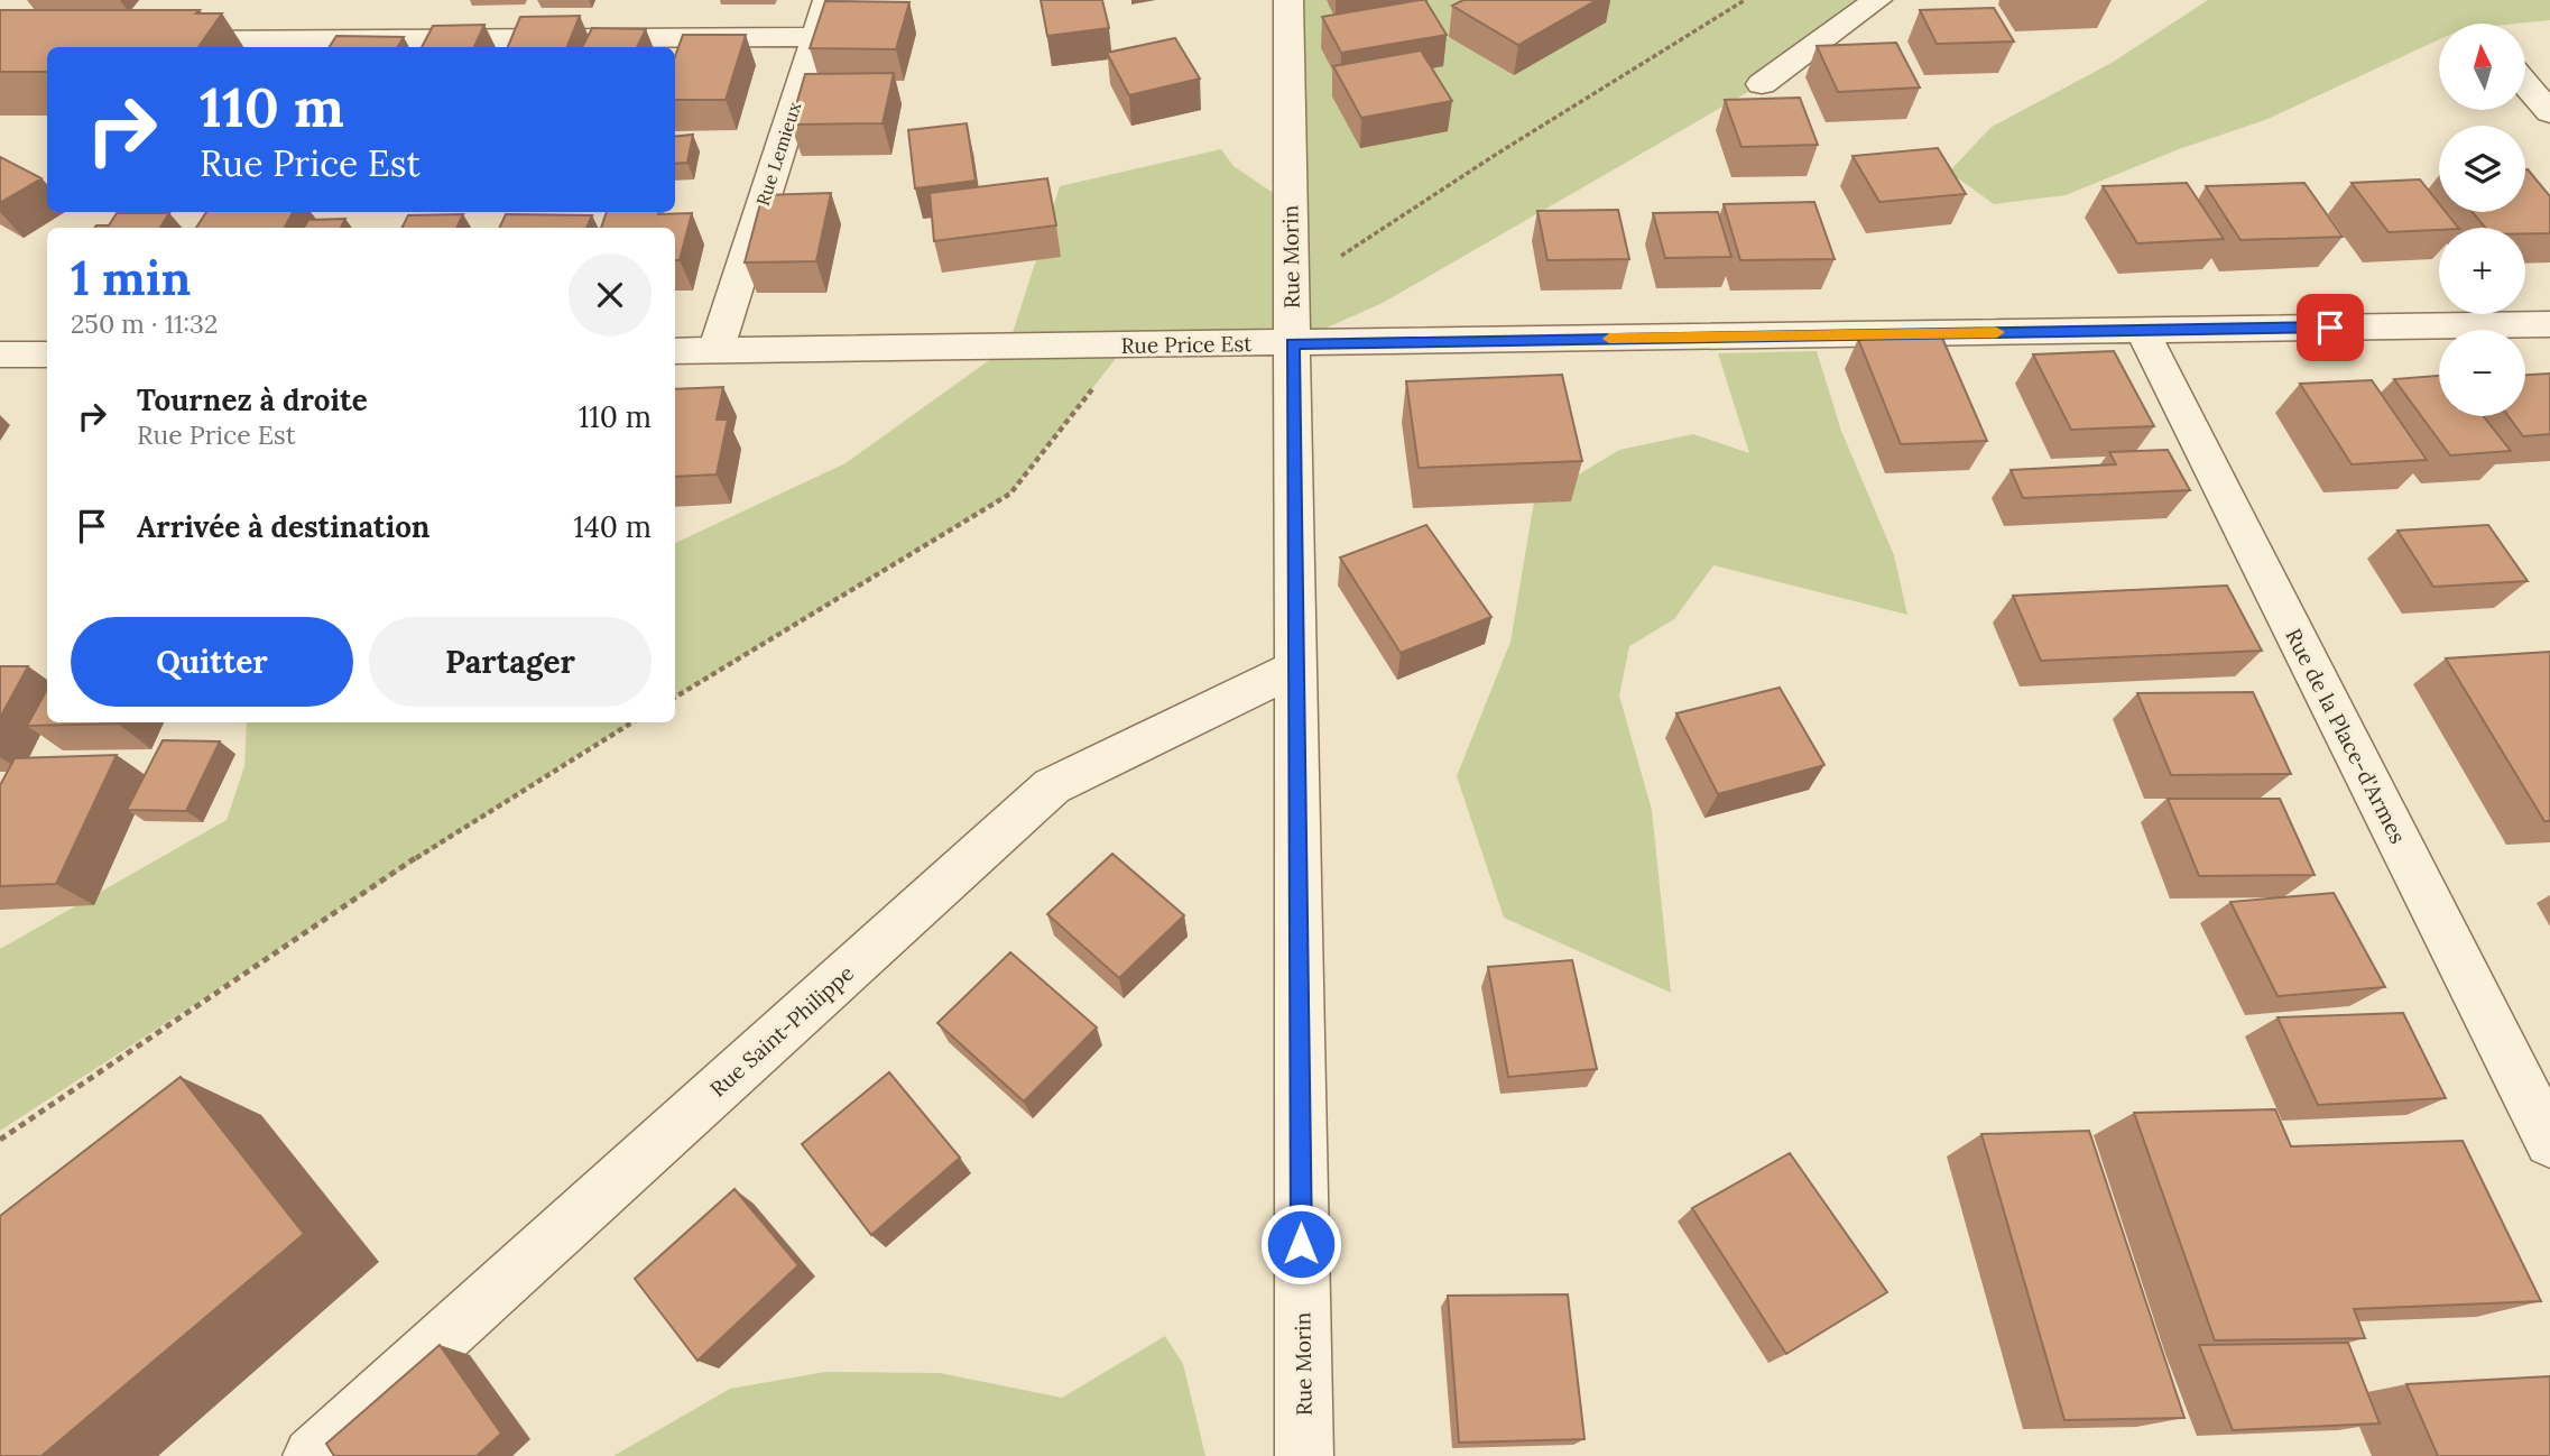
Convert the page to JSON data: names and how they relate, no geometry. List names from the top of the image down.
{
  "streets": {
    "street": [
      "Rue Lemieux",
      "Rue Morin",
      "Rue Price Est",
      "Rue de la Place-d'Armes",
      "Rue Saint-Philippe"
    ]
  },
  "crossings": [
    ["Rue Lemieux", "Rue Price Est"],
    ["Rue Morin", "Rue Price Est"],
    ["Rue Morin", "Rue Saint-Philippe"],
    ["Rue Price Est", "Rue de la Place-d'Armes"]
  ],
  "north": "top",
  "page": {
    "map_buttons": ["+", "−"],
    "turn": ["110 m", "Rue Price Est"],
    "heading": ["1 min", "250 m · 11:32"],
    "list": [
      {
        "name": "Tournez à droite",
        "note": "Rue Price Est",
        "value": "110 m"
      },
      {
        "name": "Arrivée à destination",
        "value": "140 m"
      }
    ],
    "buttons": ["Quitter", "Partager"]
  }
}
